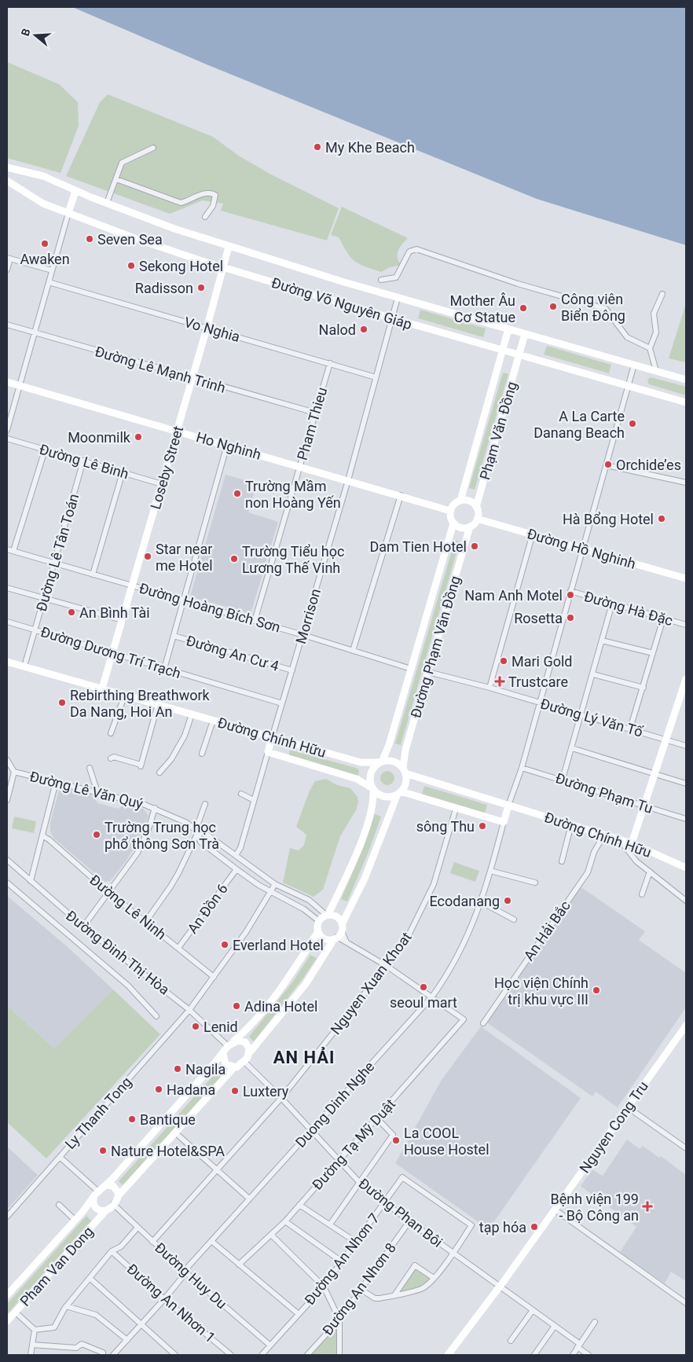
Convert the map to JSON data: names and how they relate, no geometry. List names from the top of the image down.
{
  "streets": {
    "main road": [
      "Đường Võ Nguyên Giáp",
      "Phạm Văn Đồng",
      "Ho Nghinh",
      "Loseby Street",
      "Đường Hồ Nghinh",
      "Morrison",
      "Đường Phạm Văn Đồng",
      "Đường Chính Hữu",
      "Nguyen Cong Tru",
      "Pham Van Dong"
    ],
    "street": [
      "Vo Nghia",
      "Đường Lê Mạnh Trinh",
      "Pham Thieu",
      "Đường Lê Binh",
      "Đường Lê Tân Toán",
      "Đường Hoàng Bích Sơn",
      "Đường Hà Đặc",
      "Đường Dương Trí Trạch",
      "Đường An Cư 4",
      "Đường Lý Văn Tố",
      "Đường Lê Văn Quý",
      "Đường Phạm Tu",
      "Đường Lê Ninh",
      "An Đồn 6",
      "An Hải Bắc",
      "Đường Đinh Thị Hòa",
      "Nguyen Xuan Khoat",
      "Duong Dinh Nghe",
      "Ly Thanh Tong",
      "Đường Tạ Mỹ Duật",
      "Đường Phan Bôi",
      "Đường An Nhơn 7",
      "Đường Huy Du",
      "Đường An Nhơn 8",
      "Đường An Nhơn 1"
    ]
  },
  "crossings": [
    ["Đường Võ Nguyên Giáp", "Phạm Văn Đồng"],
    ["Đường Võ Nguyên Giáp", "Loseby Street"],
    ["Đường Võ Nguyên Giáp", "Morrison"],
    ["Vo Nghia", "Pham Thieu"],
    ["Vo Nghia", "Loseby Street"],
    ["Vo Nghia", "Morrison"],
    ["Đường Lê Mạnh Trinh", "Pham Thieu"],
    ["Đường Lê Mạnh Trinh", "Loseby Street"],
    ["Pham Thieu", "Ho Nghinh"],
    ["Pham Thieu", "Đường Hoàng Bích Sơn"],
    ["Phạm Văn Đồng", "Ho Nghinh"],
    ["Phạm Văn Đồng", "Đường Hồ Nghinh"],
    ["Phạm Văn Đồng", "Đường Phạm Văn Đồng"],
    ["Ho Nghinh", "Loseby Street"],
    ["Ho Nghinh", "Đường Hồ Nghinh"],
    ["Ho Nghinh", "Morrison"],
    ["Ho Nghinh", "Đường Phạm Văn Đồng"],
    ["Đường Lê Binh", "Loseby Street"],
    ["Đường Lê Binh", "Đường Lê Tân Toán"],
    ["Loseby Street", "Đường Hoàng Bích Sơn"],
    ["Loseby Street", "Đường Dương Trí Trạch"],
    ["Loseby Street", "Đường Chính Hữu"],
    ["Đường Hồ Nghinh", "Đường Phạm Văn Đồng"],
    ["Đường Lê Tân Toán", "Đường Hoàng Bích Sơn"],
    ["Đường Lê Tân Toán", "Đường Dương Trí Trạch"],
    ["Đường Lê Tân Toán", "Đường Chính Hữu"],
    ["Đường Hoàng Bích Sơn", "Morrison"],
    ["Đường Hoàng Bích Sơn", "Đường Phạm Văn Đồng"],
    ["Morrison", "Đường Dương Trí Trạch"],
    ["Morrison", "Đường An Cư 4"],
    ["Morrison", "Đường Chính Hữu"],
    ["Đường Phạm Văn Đồng", "Đường Lý Văn Tố"],
    ["Đường Phạm Văn Đồng", "Đường Chính Hữu"],
    ["Đường Chính Hữu", "An Hải Bắc"],
    ["Đường Lê Văn Quý", "An Đồn 6"],
    ["Đường Lê Văn Quý", "Ly Thanh Tong"],
    ["Đường Lê Ninh", "An Đồn 6"],
    ["Đường Lê Ninh", "Ly Thanh Tong"],
    ["Đường Đinh Thị Hòa", "Ly Thanh Tong"],
    ["Đường Đinh Thị Hòa", "Đường Phan Bôi"],
    ["Nguyen Xuan Khoat", "Đường Phan Bôi"],
    ["Nguyen Xuan Khoat", "Đường Huy Du"],
    ["Duong Dinh Nghe", "Đường Tạ Mỹ Duật"],
    ["Duong Dinh Nghe", "Đường Phan Bôi"],
    ["Duong Dinh Nghe", "Đường Huy Du"],
    ["Duong Dinh Nghe", "Đường An Nhơn 1"],
    ["Nguyen Cong Tru", "Đường Phan Bôi"],
    ["Đường Tạ Mỹ Duật", "Đường Phan Bôi"],
    ["Đường Phan Bôi", "Đường An Nhơn 7"],
    ["Đường Phan Bôi", "Đường An Nhơn 8"],
    ["Đường An Nhơn 7", "Đường Huy Du"],
    ["Pham Van Dong", "Đường Huy Du"]
  ],
  "districts": ["AN HẢI"],
  "places": {
    "other": [
      "My Khe Beach",
      "Seven Sea",
      "Awaken",
      "Sekong Hotel",
      "Radisson",
      "Công viên Biển Đông",
      "Mother Âu Cơ Statue",
      "Nalod",
      "A La Carte Danang Beach",
      "Moonmilk",
      "Orchide’es",
      "Trường Mầm non Hoàng Yến",
      "Hà Bổng Hotel",
      "Dam Tien Hotel",
      "Star near me Hotel",
      "Trường Tiểu học Lương Thế Vinh",
      "Nam Anh Motel",
      "An Bình Tài",
      "Rosetta",
      "Mari Gold",
      "Rebirthing Breathwork Da Nang, Hoi An",
      "sông Thu",
      "Trường Trung học phổ thông Sơn Trà",
      "Ecodanang",
      "Everland Hotel",
      "seoul mart",
      "Học viện Chính trị khu vực III",
      "Adina Hotel",
      "Lenid",
      "Nagila",
      "Hadana",
      "Luxtery",
      "Bantique",
      "La COOL House Hostel",
      "Nature Hotel&SPA",
      "tạp hóa"
    ],
    "health": ["Trustcare", "Bệnh viện 199 - Bộ Công an"]
  },
  "north": "left"
}
